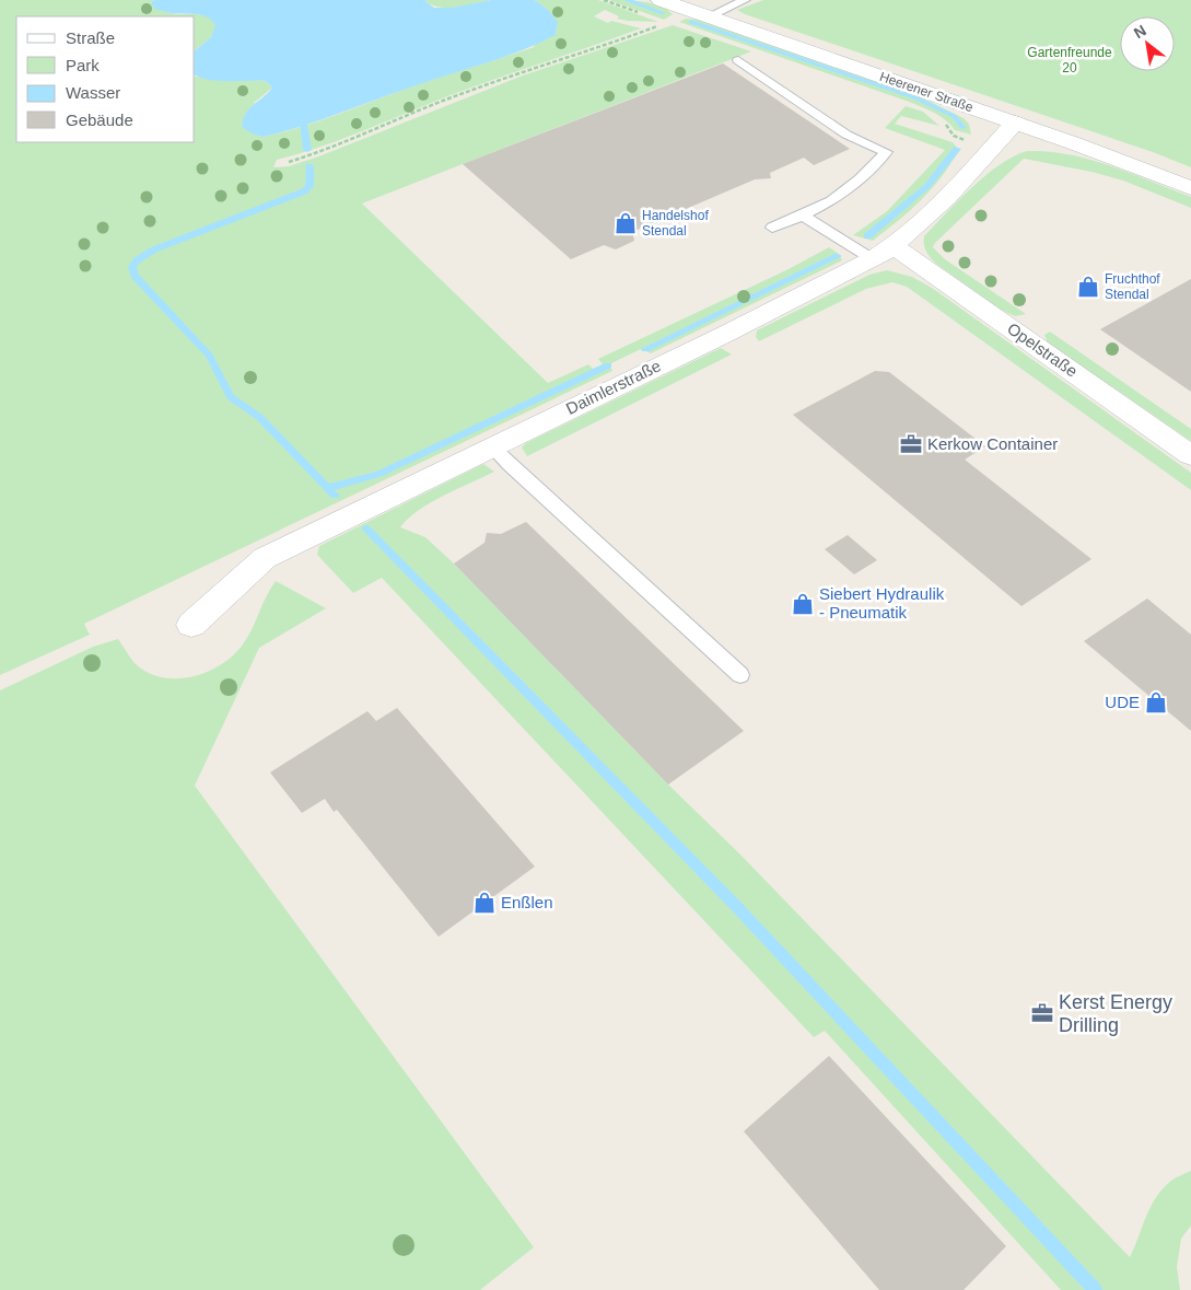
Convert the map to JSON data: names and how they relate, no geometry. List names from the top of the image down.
{
  "streets": {
    "street": ["Heerener Straße", "Opelstraße", "Daimlerstraße"]
  },
  "crossings": [
    ["Heerener Straße", "Daimlerstraße"],
    ["Opelstraße", "Daimlerstraße"]
  ],
  "parks": ["Gartenfreunde 20"],
  "places": {
    "shop": [
      "Handelshof Stendal",
      "Fruchthof Stendal",
      "Siebert Hydraulik - Pneumatik",
      "UDE",
      "Enßlen"
    ],
    "office": ["Kerkow Container", "Kerst Energy Drilling"]
  },
  "legend": [
    "Straße",
    "Park",
    "Wasser",
    "Gebäude"
  ],
  "north": "top left"
}
